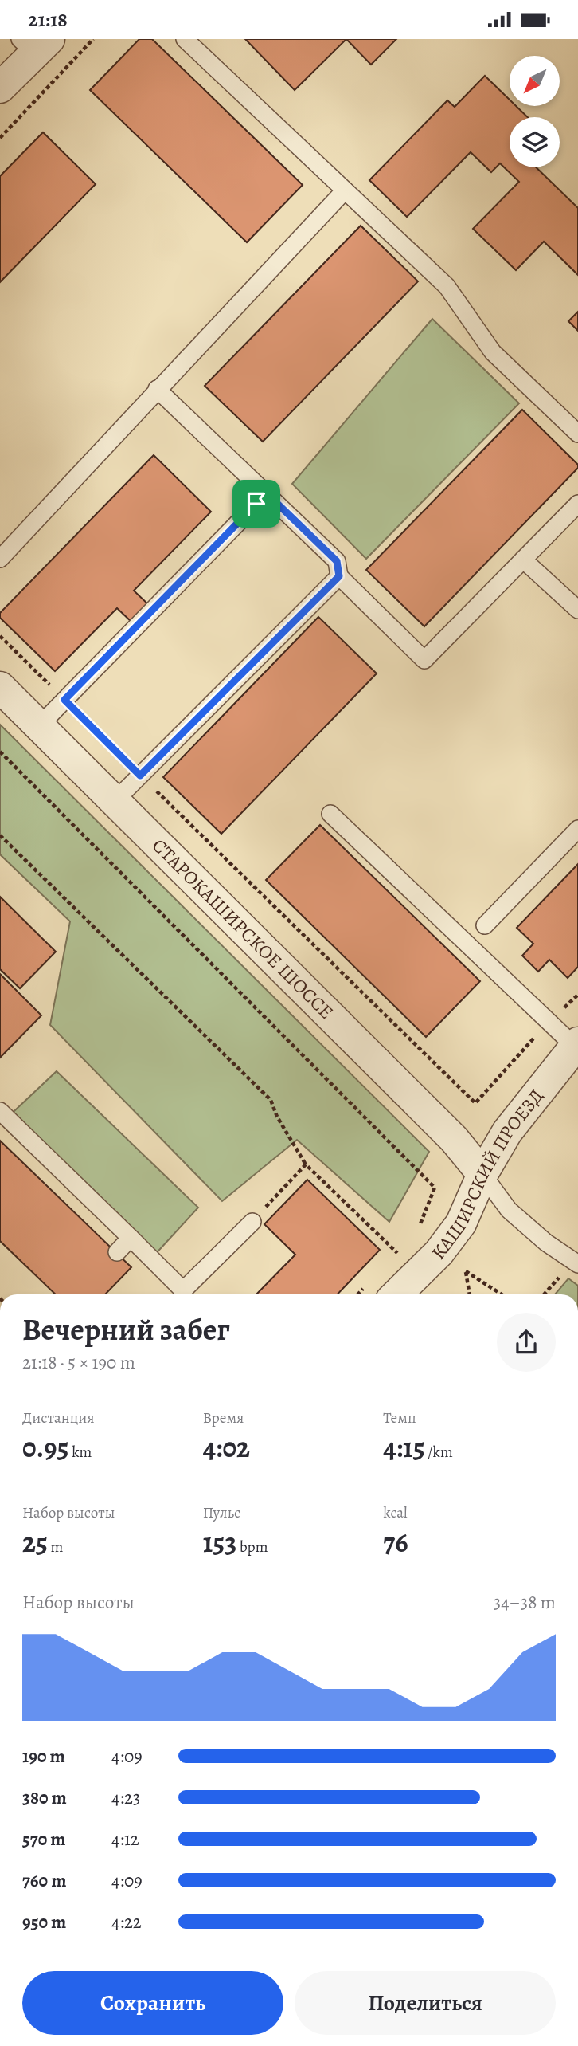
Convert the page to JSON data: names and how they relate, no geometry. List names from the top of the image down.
{
  "streets": {
    "street": ["СТАРОКАШИРСКОЕ ШОССЕ", "КАШИРСКИЙ ПРОЕЗД"]
  },
  "crossings": [
    ["СТАРОКАШИРСКОЕ ШОССЕ", "КАШИРСКИЙ ПРОЕЗД"]
  ],
  "north": "bottom left",
  "page": {
    "status": "21:18",
    "heading": ["Вечерний забег", "21:18 · 5 × 190 m"],
    "stats": [
      ["Дистанция", "0.95 km"],
      ["Время", "4:02"],
      ["Темп", "4:15 /km"],
      ["Набор высоты", "25 m"],
      ["Пульс", "153 bpm"],
      ["kcal", "76"]
    ],
    "chart": ["Набор высоты", "34–38 m"],
    "list": [
      {
        "name": "190 m",
        "note": "4:09"
      },
      {
        "name": "380 m",
        "note": "4:23"
      },
      {
        "name": "570 m",
        "note": "4:12"
      },
      {
        "name": "760 m",
        "note": "4:09"
      },
      {
        "name": "950 m",
        "note": "4:22"
      }
    ],
    "buttons": ["Сохранить", "Поделиться"]
  }
}
